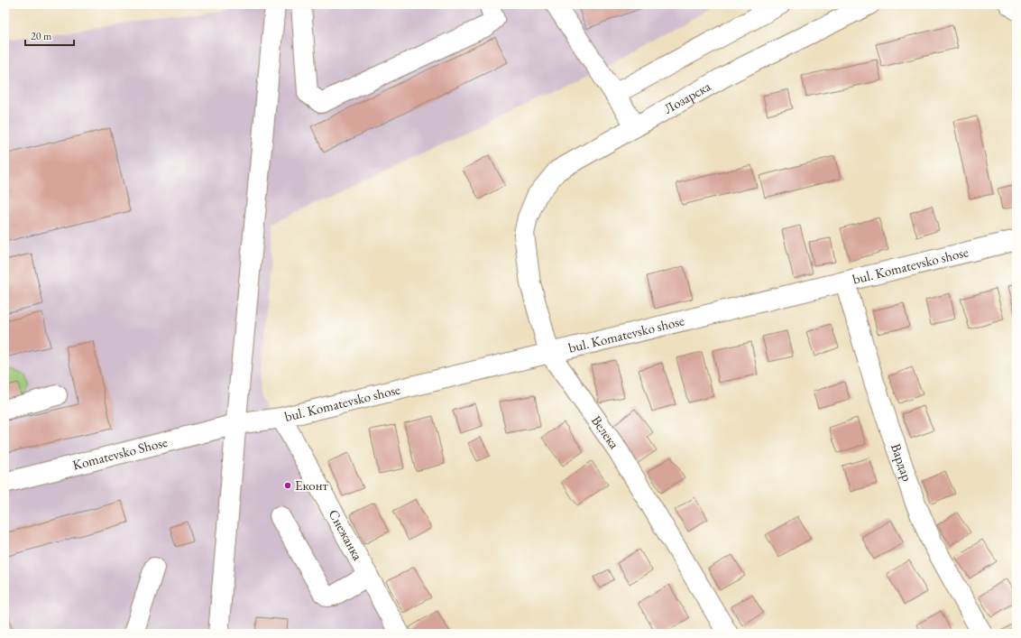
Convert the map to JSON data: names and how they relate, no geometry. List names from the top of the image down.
{
  "streets": {
    "street": [
      "Лозарска",
      "bul. Komatevsko shose",
      "Велека",
      "Komatevsko Shose",
      "Вардар",
      "Снежанка"
    ]
  },
  "crossings": [
    ["Лозарска", "Велека"],
    ["bul. Komatevsko shose", "Велека"],
    ["bul. Komatevsko shose", "Komatevsko Shose"],
    ["bul. Komatevsko shose", "Вардар"],
    ["bul. Komatevsko shose", "Снежанка"]
  ],
  "places": ["Еконт"],
  "scale_bar": "20 m"
}
